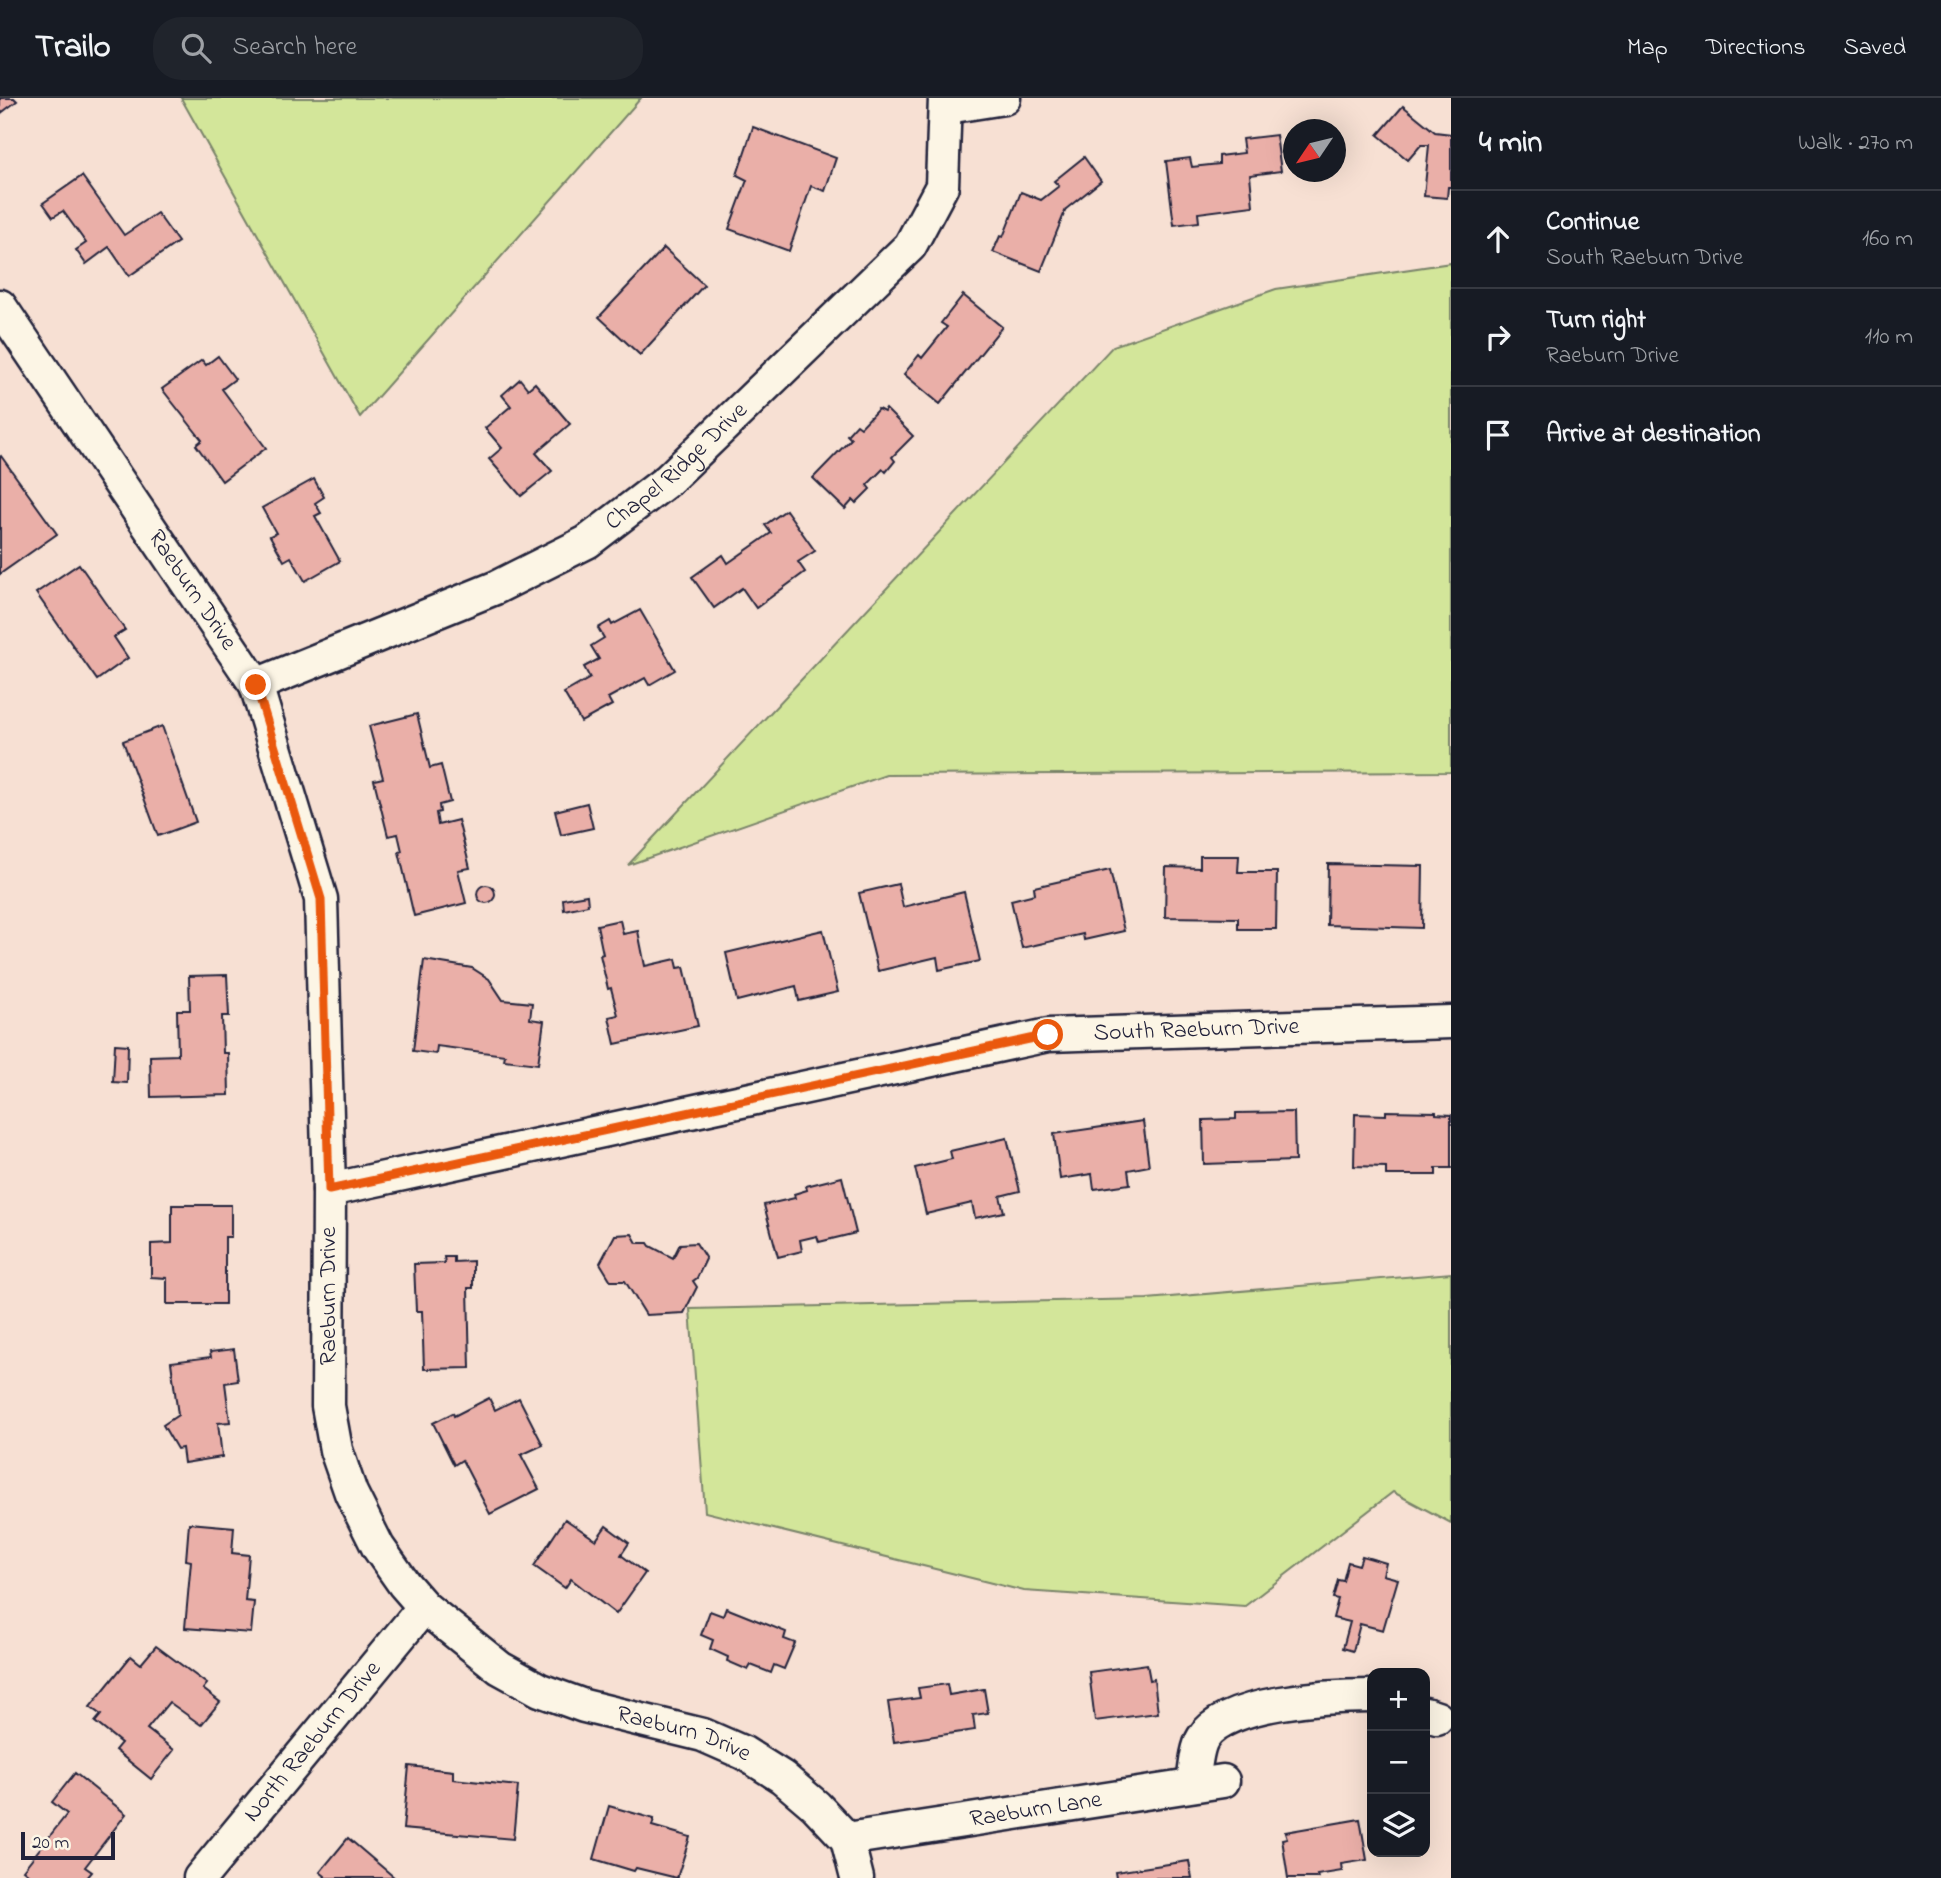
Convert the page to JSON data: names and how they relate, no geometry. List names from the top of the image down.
{
  "streets": {
    "street": [
      "Chapel Ridge Drive",
      "Raeburn Drive",
      "South Raeburn Drive",
      "North Raeburn Drive",
      "Raeburn Lane"
    ]
  },
  "crossings": [
    ["Chapel Ridge Drive", "Raeburn Drive"],
    ["Raeburn Drive", "South Raeburn Drive"],
    ["Raeburn Drive", "North Raeburn Drive"],
    ["Raeburn Drive", "Raeburn Lane"]
  ],
  "scale_bar": "20 m",
  "north": "bottom left",
  "page": {
    "header": "Trailo",
    "search": "Search here",
    "nav": ["Map", "Directions", "Saved"],
    "heading": ["4 min", "Walk · 270 m"],
    "list": [
      ["Continue", "South Raeburn Drive", "160 m"],
      ["Turn right", "Raeburn Drive", "110 m"],
      "Arrive at destination"
    ],
    "map_buttons": ["+", "−"],
    "scale": "20 m"
  }
}
